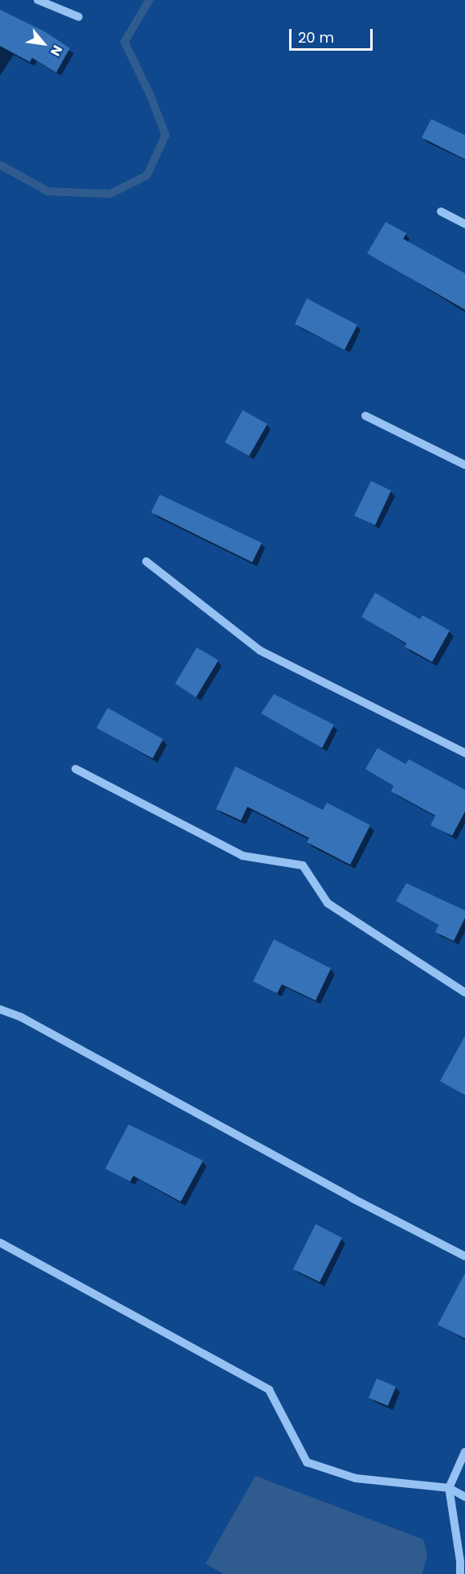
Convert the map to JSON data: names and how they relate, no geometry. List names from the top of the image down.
{
  "scale_bar": "20 m",
  "north": "bottom right"
}
